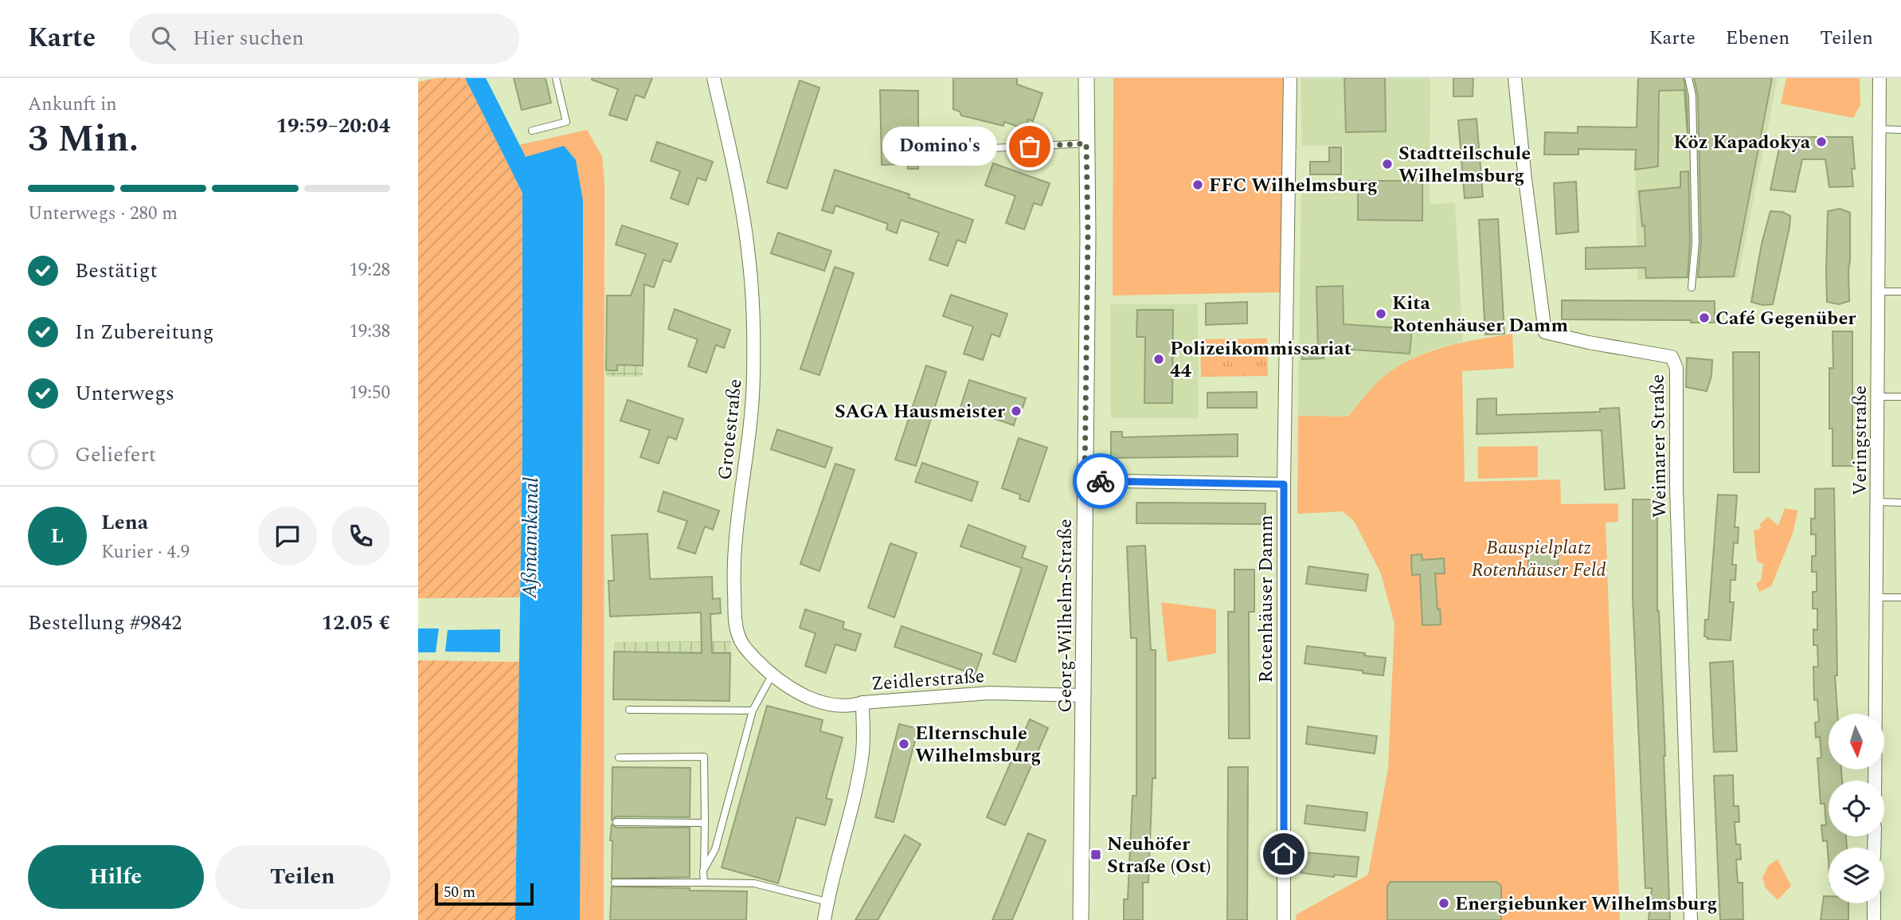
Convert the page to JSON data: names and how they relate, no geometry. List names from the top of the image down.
{
  "streets": {
    "street": [
      "Grotestraße",
      "Veringstraße",
      "Weimarer Straße",
      "Rotenhäuser Damm",
      "Georg-Wilhelm-Straße",
      "Zeidlerstraße"
    ]
  },
  "crossings": [
    ["Grotestraße", "Zeidlerstraße"],
    ["Georg-Wilhelm-Straße", "Zeidlerstraße"]
  ],
  "water": ["Aßmannkanal"],
  "parks": ["Bauspielplatz Rotenhäuser Feld"],
  "places": {
    "other": [
      "Köz Kapadokya",
      "Domino's",
      "Stadtteilschule Wilhelmsburg",
      "FFC Wilhelmsburg",
      "Kita Rotenhäuser Damm",
      "Café Gegenüber",
      "Polizeikommissariat 44",
      "SAGA Hausmeister",
      "Elternschule Wilhelmsburg",
      "Energiebunker Wilhelmsburg"
    ],
    "transit": ["Neuhöfer Straße (Ost)"]
  },
  "scale_bar": "50 m",
  "north": "bottom",
  "page": {
    "header": "Karte",
    "search": "Hier suchen",
    "nav": ["Karte", "Ebenen", "Teilen"],
    "heading": ["3 Min.", "Ankunft in", "19:59–20:04"],
    "panel": [
      "Lena",
      "Kurier · 4.9",
      "Bestellung #9842",
      "12.05 €"
    ],
    "bubble": "Domino's",
    "bar": "Unterwegs · 280 m",
    "list": [
      ["Bestätigt", "19:28"],
      ["In Zubereitung", "19:38"],
      ["Unterwegs", "19:50"],
      "Geliefert"
    ],
    "round": "L",
    "buttons": ["Hilfe", "Teilen"],
    "scale": "50 m"
  }
}
